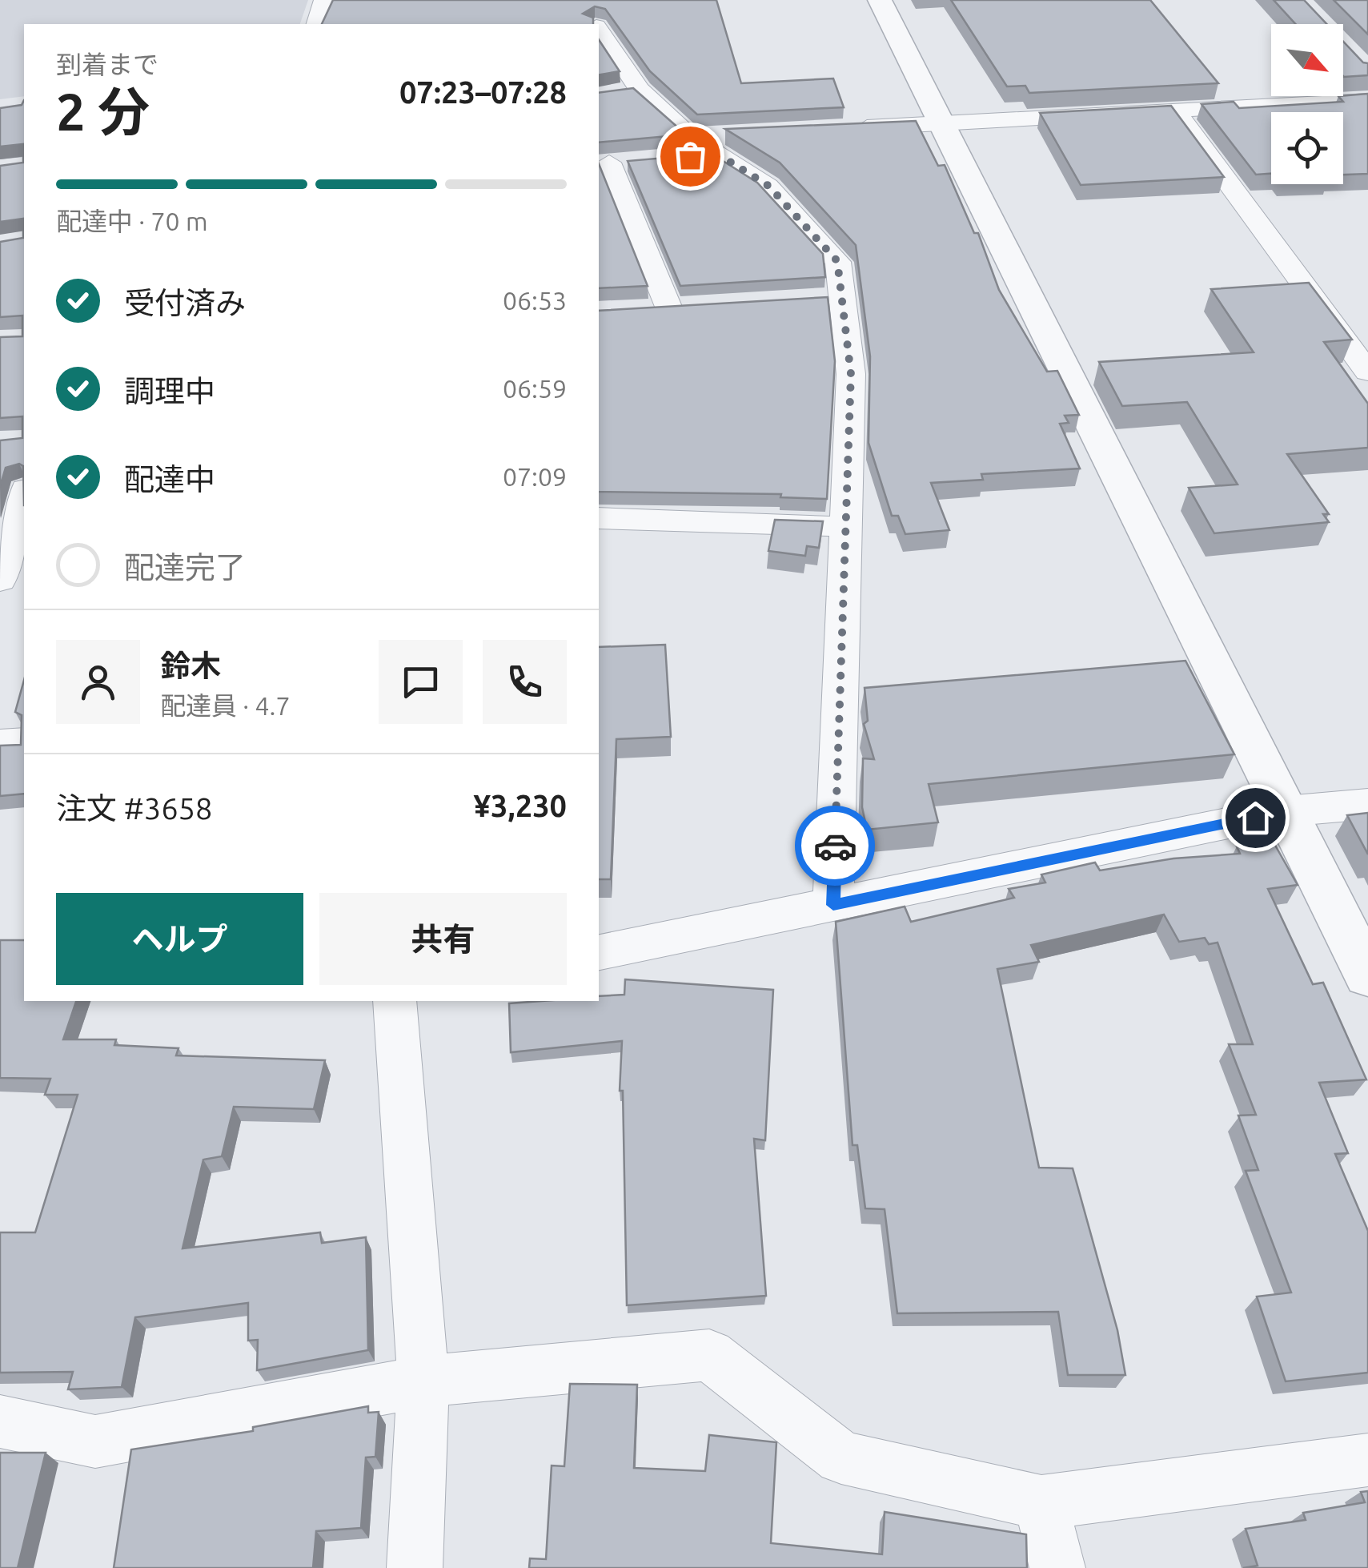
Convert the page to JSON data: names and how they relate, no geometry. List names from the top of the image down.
{
  "north": "bottom right",
  "page": {
    "heading": ["2 分", "到着まで", "07:23–07:28"],
    "panel": [
      "鈴木",
      "配達員 · 4.7",
      "注文 #3658",
      "¥3,230"
    ],
    "bar": "配達中 · 70 m",
    "list": [
      ["受付済み", "06:53"],
      ["調理中", "06:59"],
      ["配達中", "07:09"],
      "配達完了"
    ],
    "buttons": ["ヘルプ", "共有"]
  }
}
